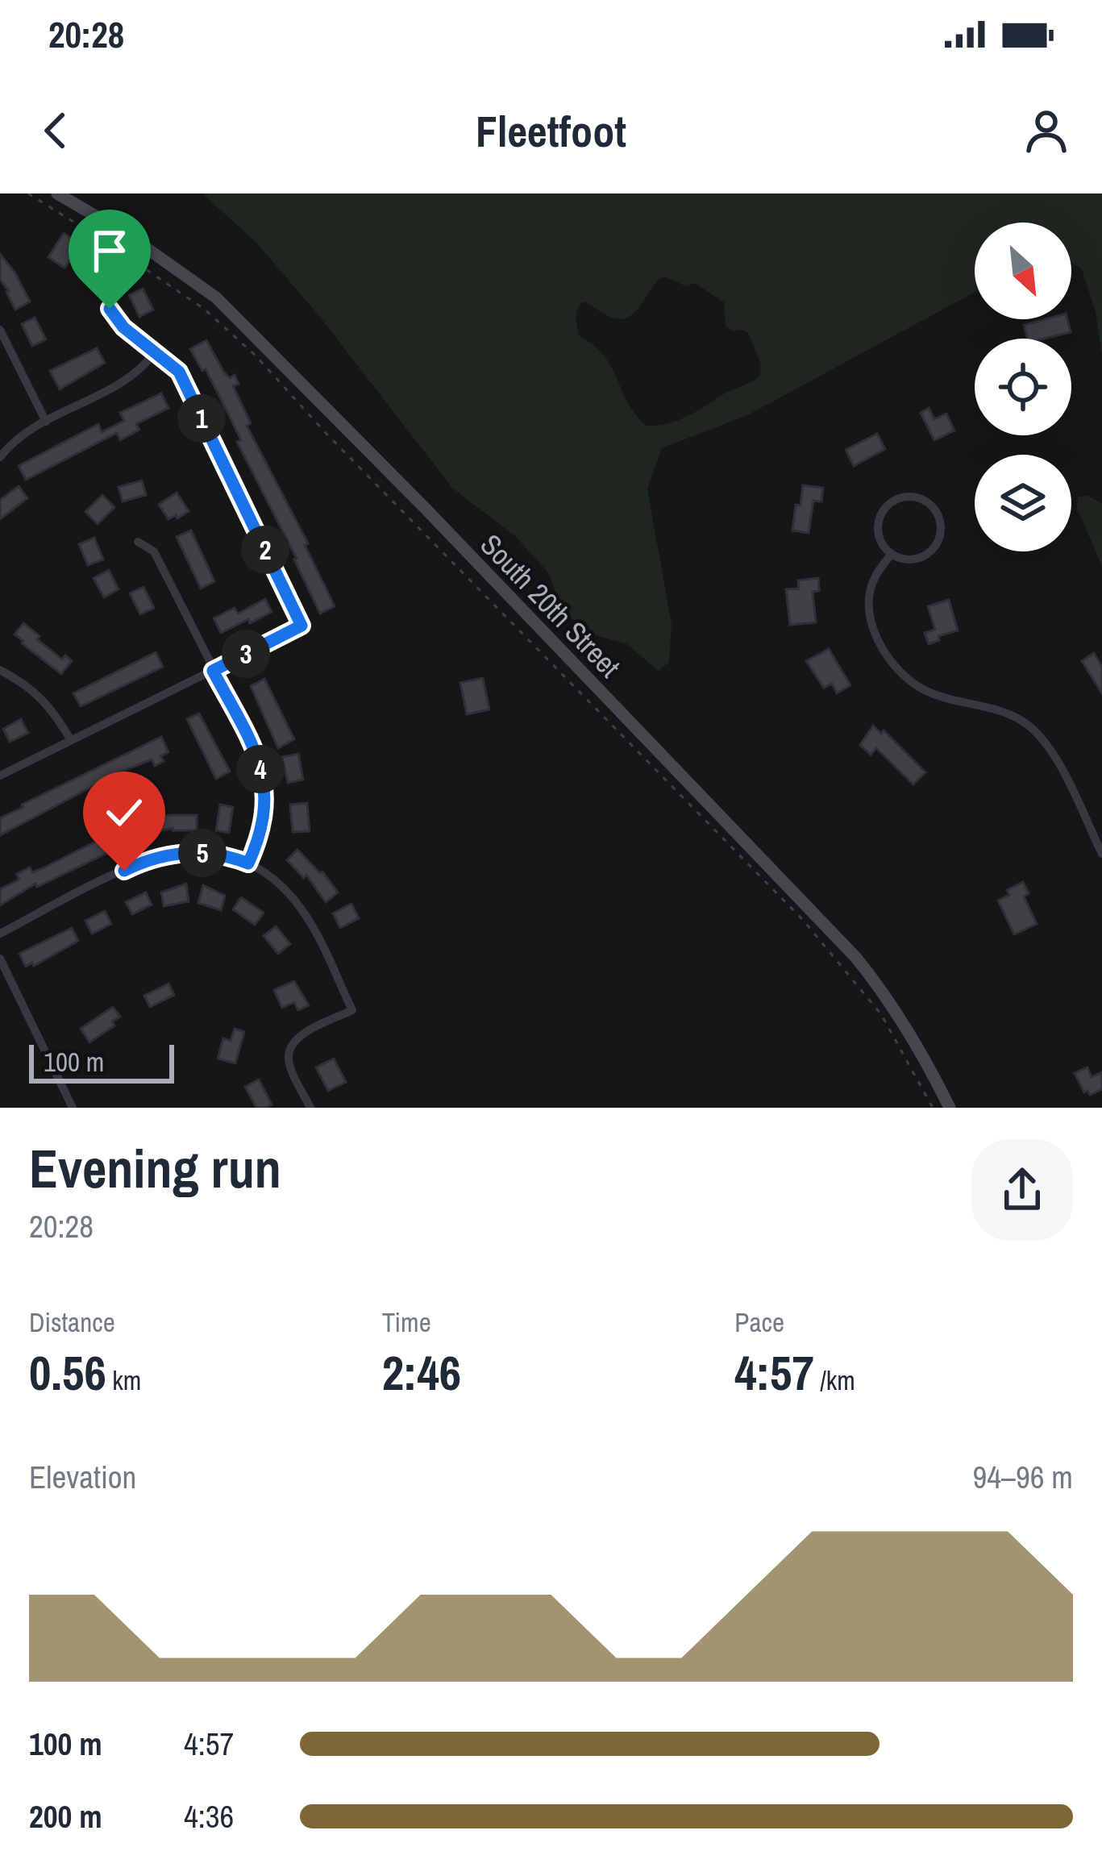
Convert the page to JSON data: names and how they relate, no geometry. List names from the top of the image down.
{
  "streets": {
    "main road": ["South 20th Street"]
  },
  "scale_bar": "100 m",
  "north": "bottom right",
  "page": {
    "status": "20:28",
    "header": "Fleetfoot",
    "pins": [
      "1",
      "2",
      "3",
      "4",
      "5"
    ],
    "scale": "100 m",
    "heading": ["Evening run", "20:28"],
    "stats": [
      ["Distance", "0.56 km"],
      ["Time", "2:46"],
      ["Pace", "4:57 /km"]
    ],
    "chart": ["Elevation", "94–96 m"],
    "list": [
      {
        "name": "100 m",
        "note": "4:57"
      },
      {
        "name": "200 m",
        "note": "4:36"
      }
    ]
  }
}
